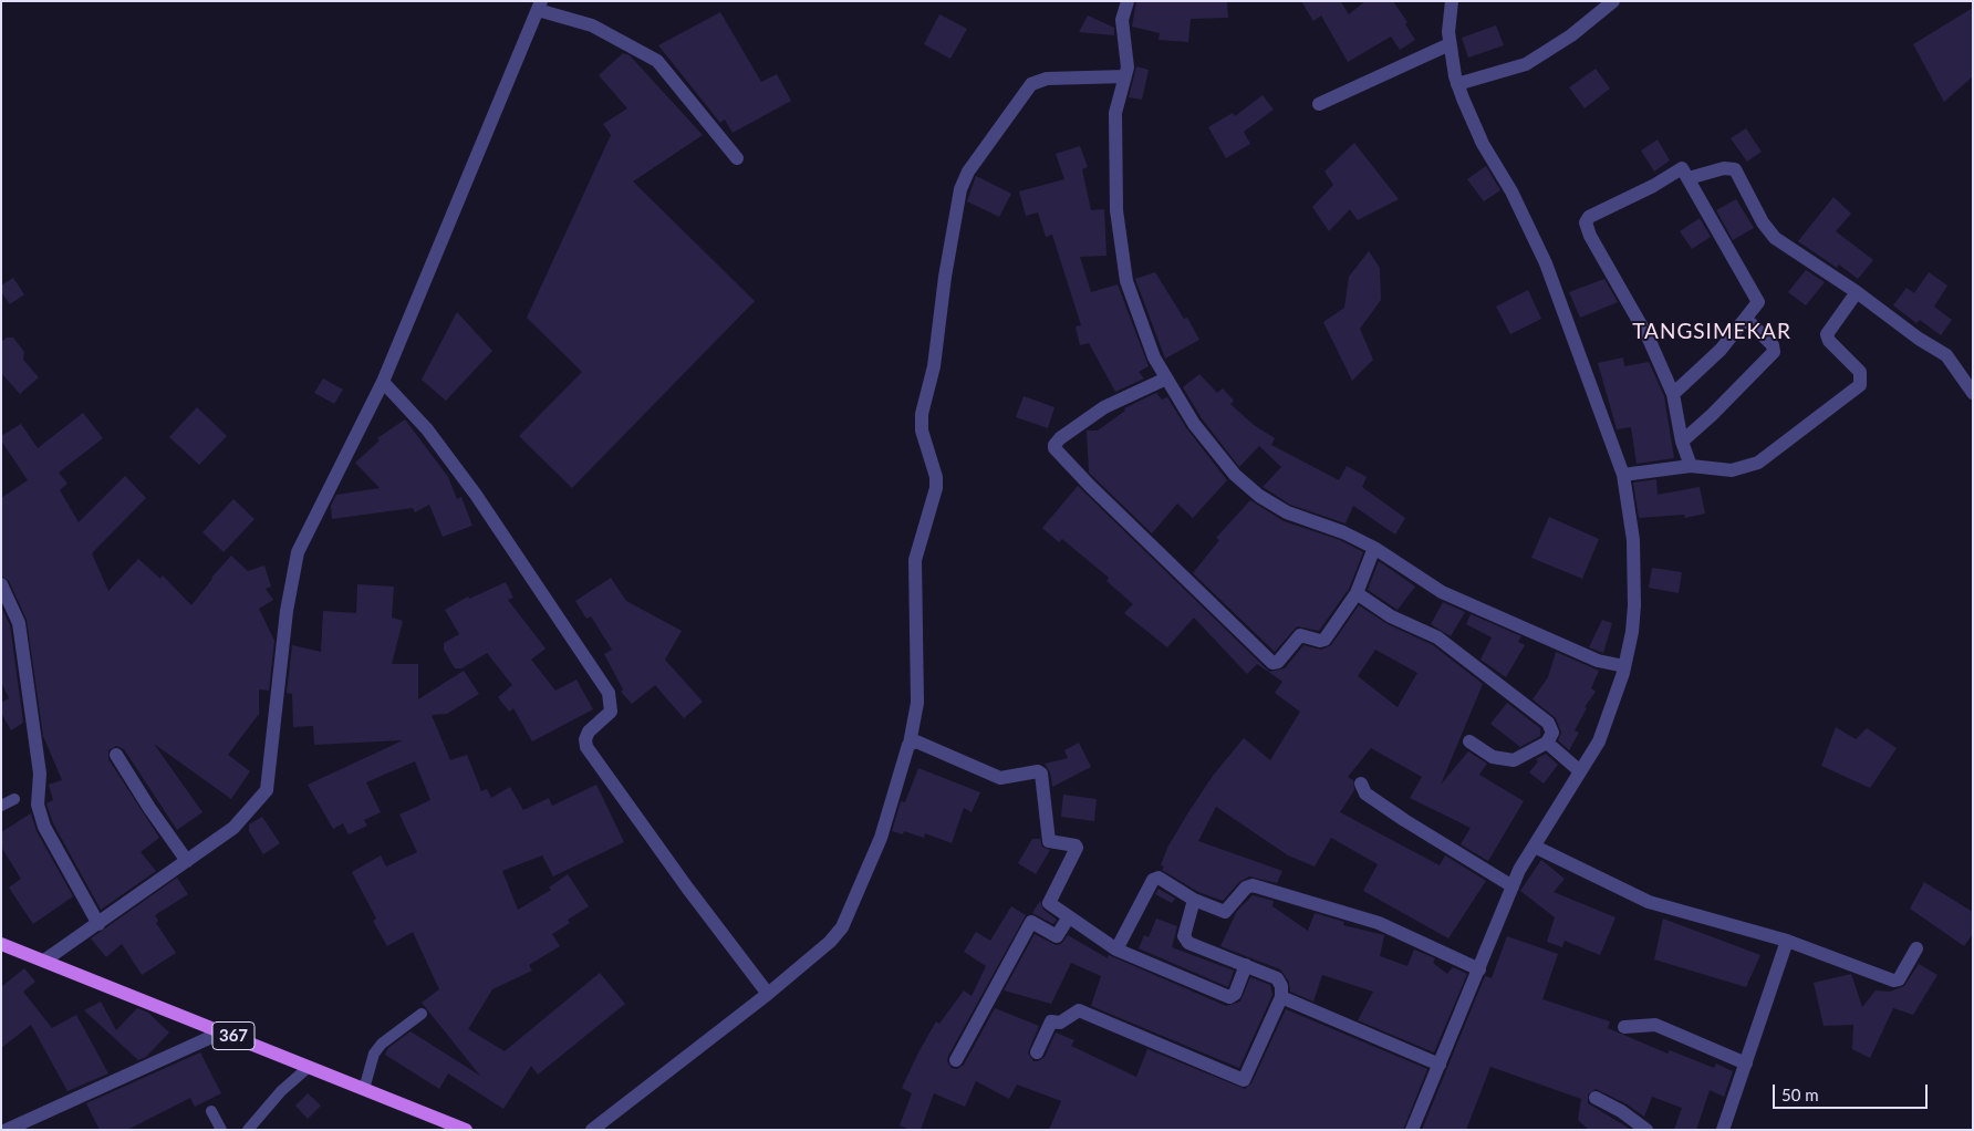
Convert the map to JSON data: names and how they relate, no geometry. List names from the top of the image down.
{
  "streets": {
    "main road": ["367"]
  },
  "districts": ["TANGSIMEKAR"],
  "scale_bar": "50 m"
}
